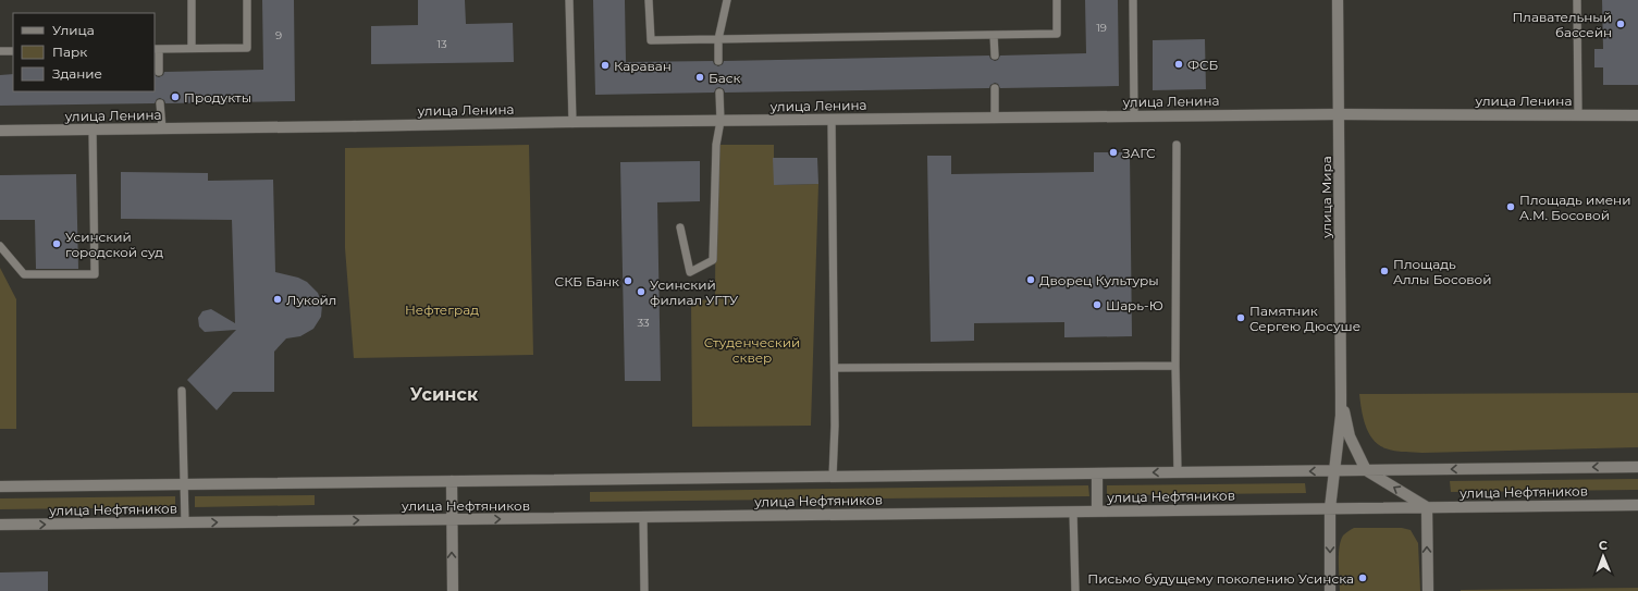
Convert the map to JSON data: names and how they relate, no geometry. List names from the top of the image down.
{
  "streets": {
    "main road": ["улица Ленина", "улица Мира", "улица Нефтяников"]
  },
  "crossings": [
    ["улица Ленина", "улица Мира"],
    ["улица Мира", "улица Нефтяников"]
  ],
  "districts": ["Усинск"],
  "parks": ["Нефтеград", "Студенческий сквер"],
  "places": [
    "Плавательный бассейн",
    "ФСБ",
    "Караван",
    "Баск",
    "Продукты",
    "ЗАГС",
    "Площадь имени А.М. Босовой",
    "Усинский городской суд",
    "Площадь Аллы Босовой",
    "Дворец Культуры",
    "СКБ Банк",
    "Усинский филиал УГТУ",
    "Лукойл",
    "Шарь-Ю",
    "Памятник Сергею Дюсуше",
    "Письмо будущему поколению Усинска"
  ],
  "house_numbers": [
    "19",
    "9",
    "13",
    "33"
  ],
  "legend": ["Улица", "Парк", "Здание"],
  "north": "top"
}
